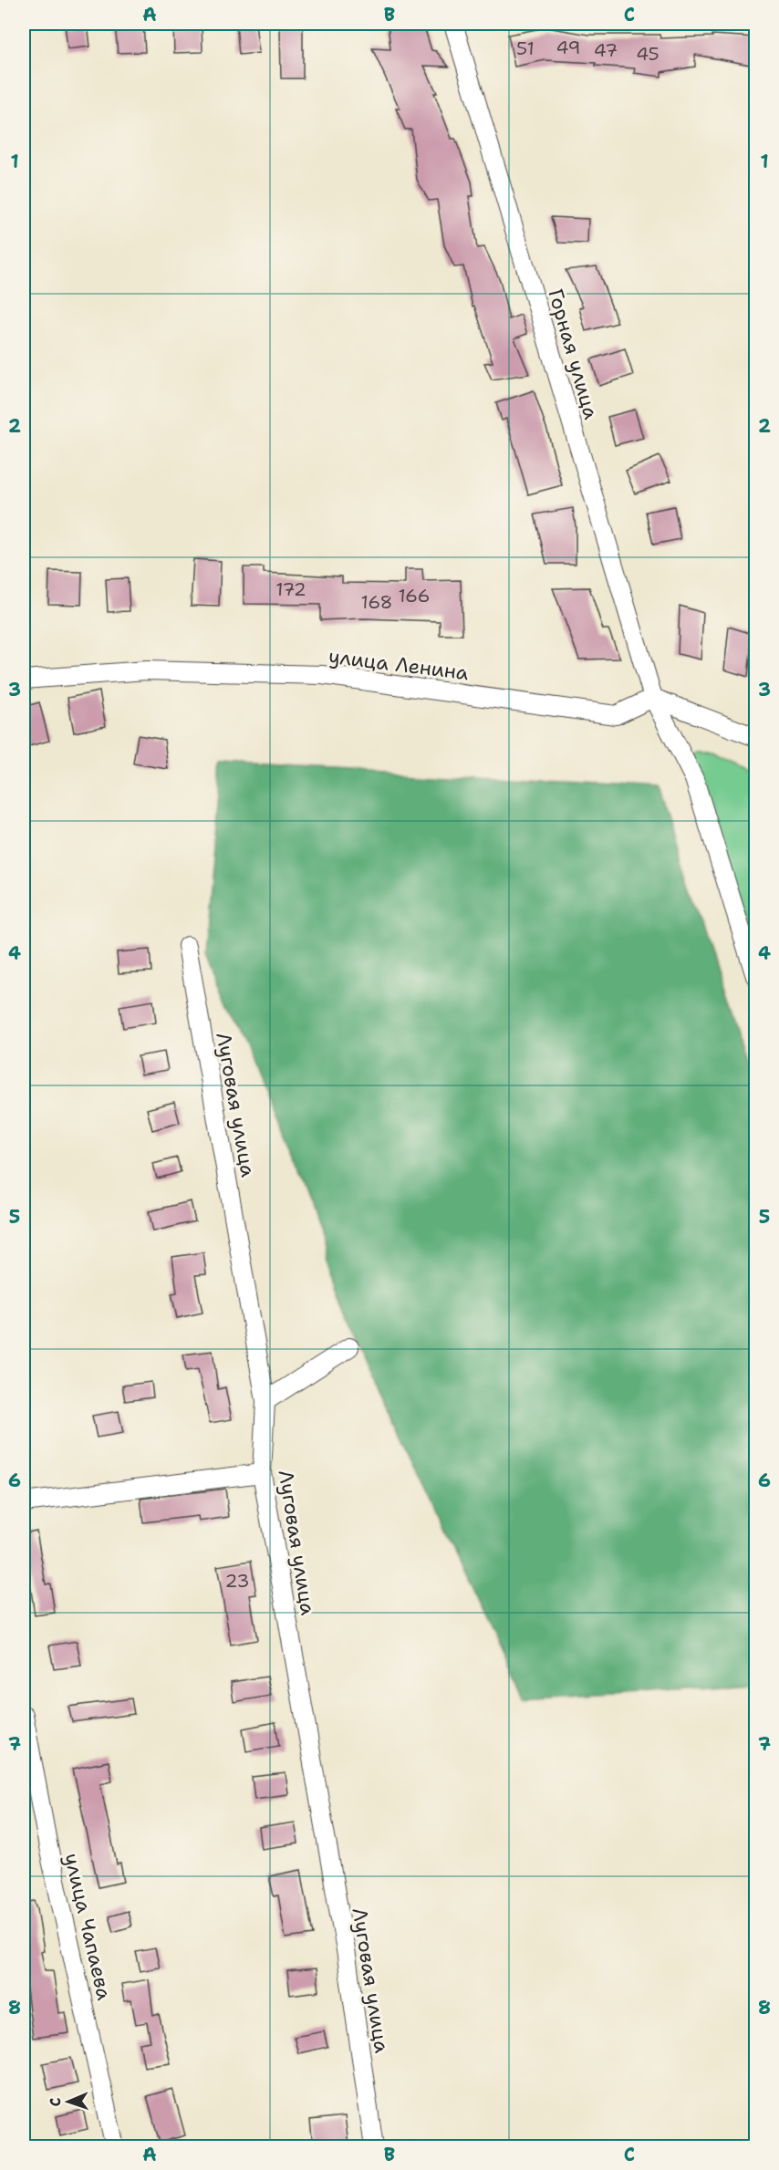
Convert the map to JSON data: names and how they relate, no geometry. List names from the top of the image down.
{
  "streets": {
    "street": [
      "Горная улица",
      "улица Ленина",
      "Луговая улица",
      "улица Чапаева"
    ]
  },
  "crossings": [
    ["Горная улица", "улица Ленина"]
  ],
  "house_numbers": [
    "49",
    "51",
    "47",
    "45",
    "172",
    "166",
    "168",
    "23"
  ],
  "north": "left",
  "grid": {
    "columns": ["A", "B", "C"],
    "rows": [
      "1",
      "2",
      "3",
      "4",
      "5",
      "6",
      "7",
      "8"
    ]
  }
}
